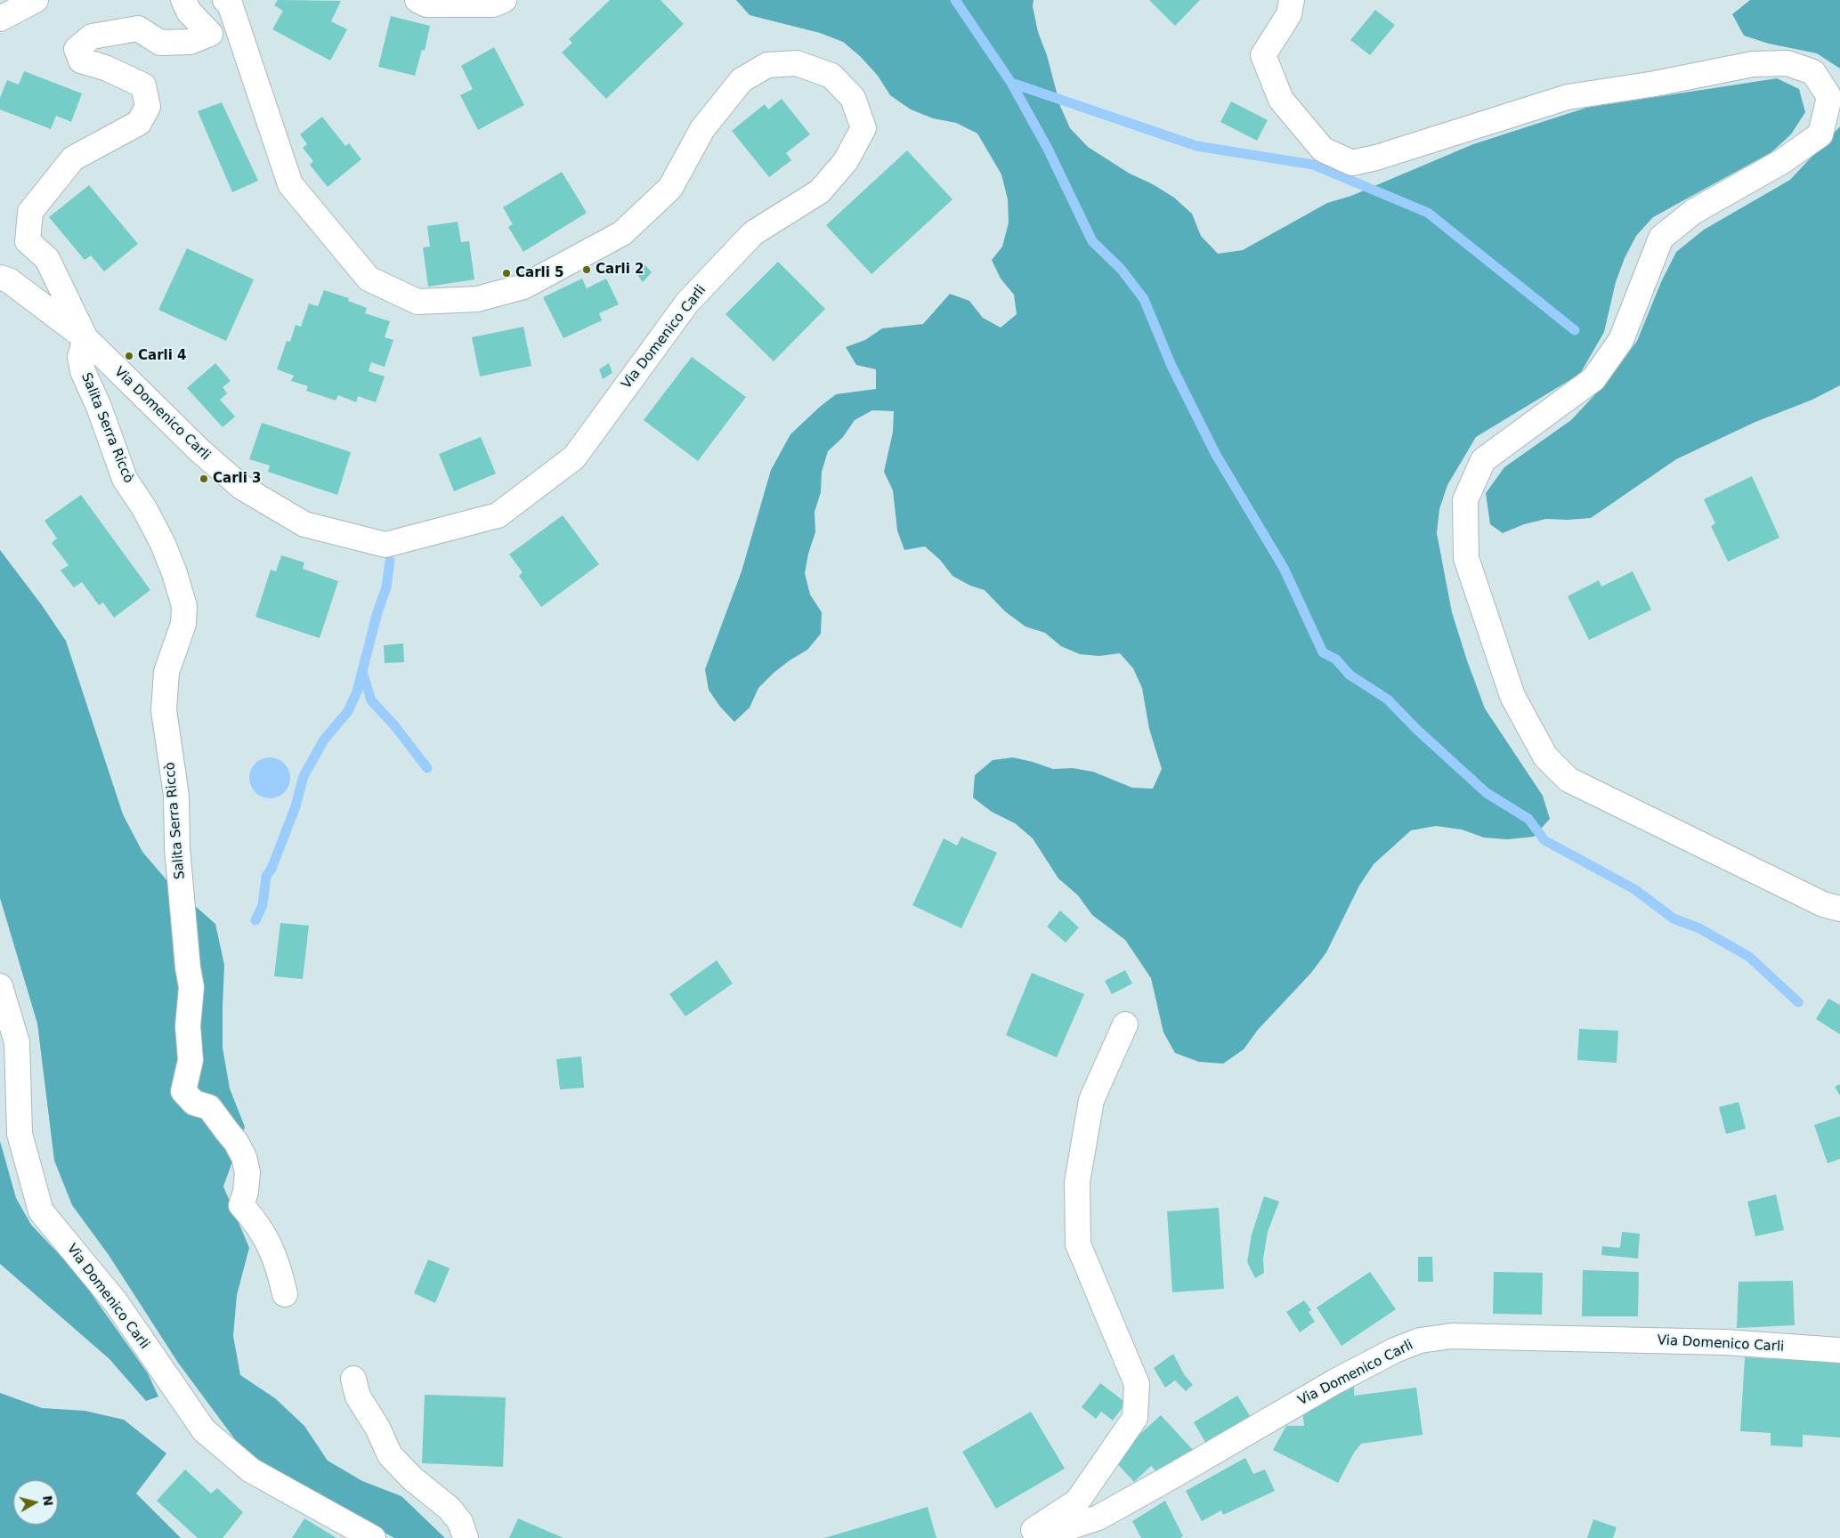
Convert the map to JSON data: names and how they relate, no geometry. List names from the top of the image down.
{
  "streets": {
    "street": ["Via Domenico Carli", "Salita Serra Riccò"]
  },
  "crossings": [
    ["Via Domenico Carli", "Salita Serra Riccò"]
  ],
  "places": [
    "Carli 2",
    "Carli 5",
    "Carli 4",
    "Carli 3"
  ],
  "north": "right"
}
